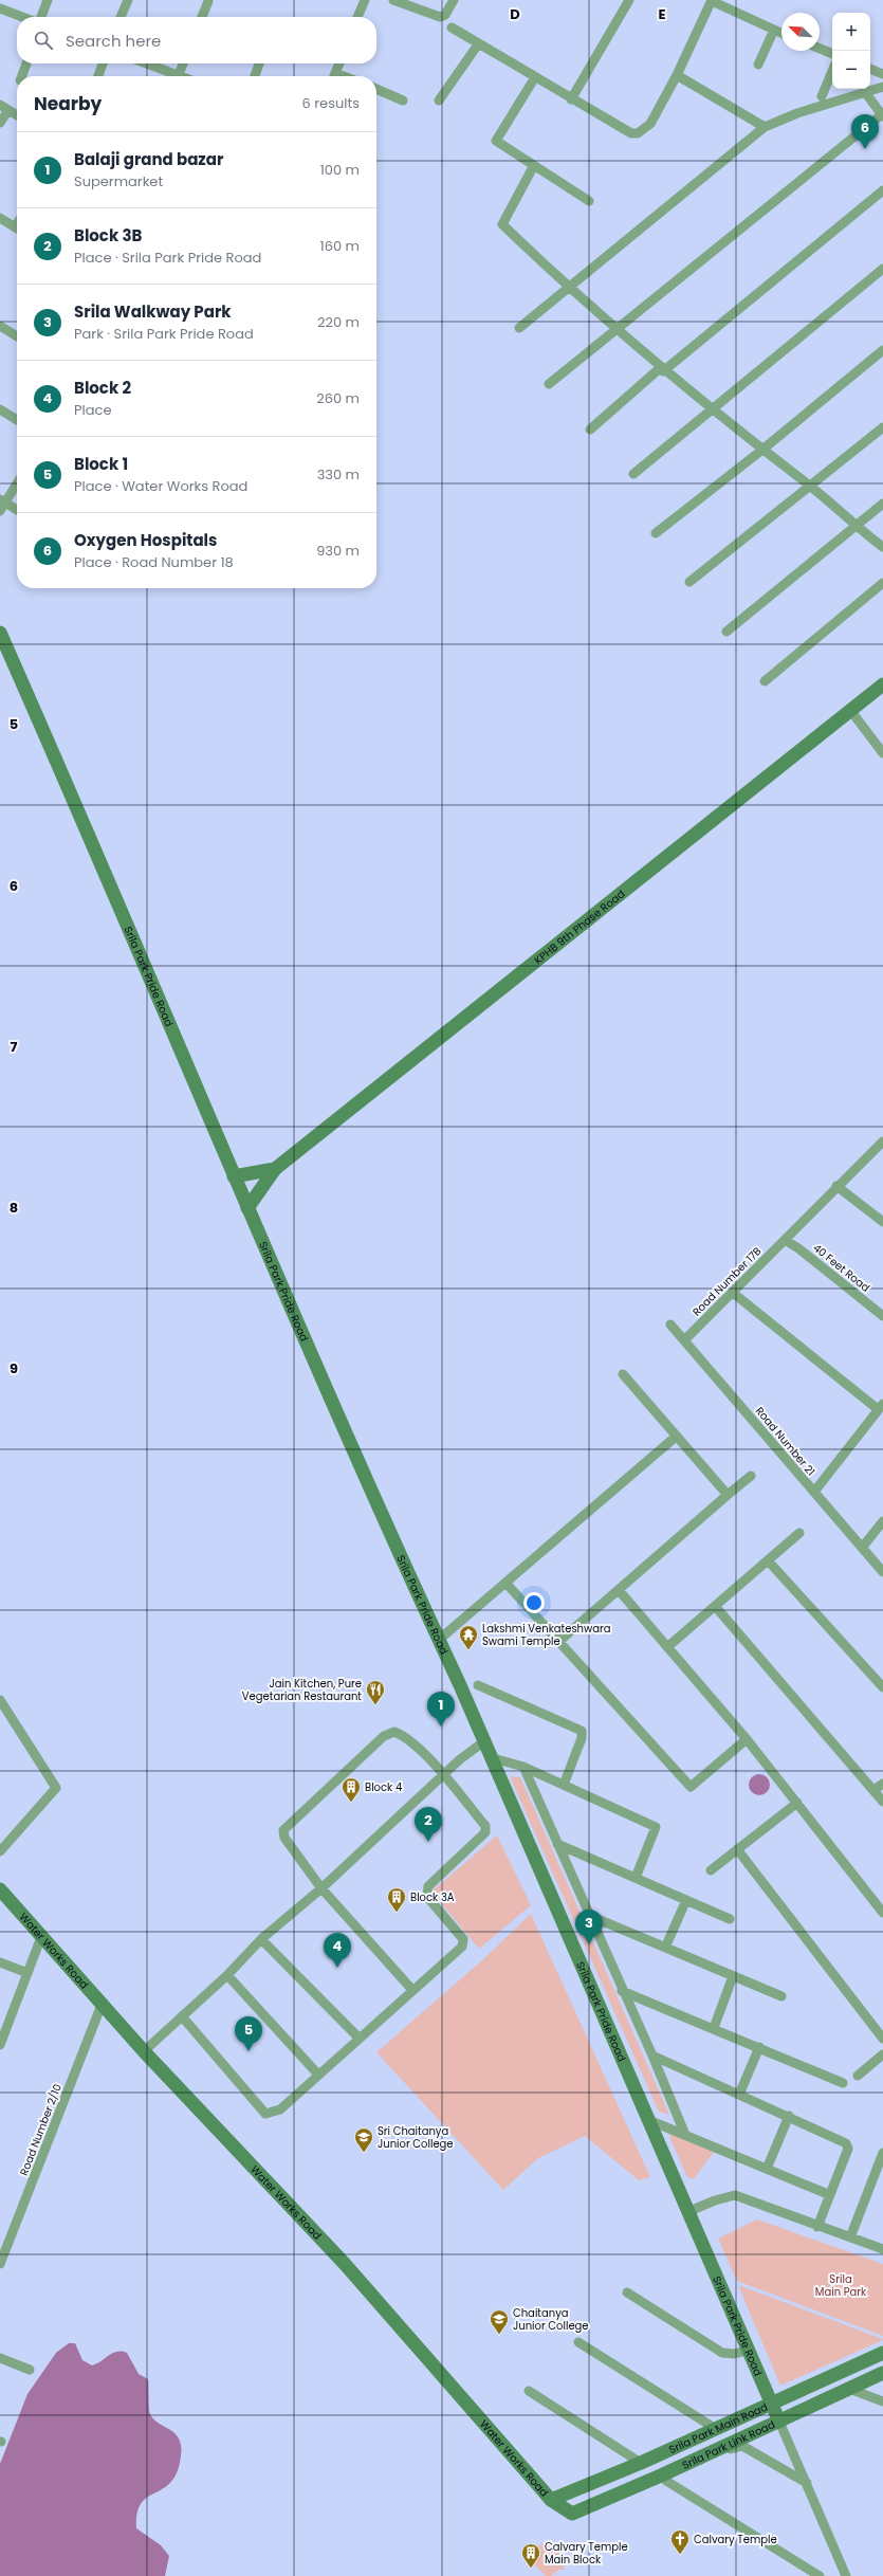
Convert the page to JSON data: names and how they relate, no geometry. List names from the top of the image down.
{
  "streets": {
    "street": [
      "KPHB 9th Phase Road",
      "Srila Park Pride Road",
      "40 Feet Road",
      "Road Number 17B",
      "Road Number 21",
      "Water Works Road",
      "Road Number 2/10",
      "Srila Park Main Road",
      "Srila Park Link Road"
    ]
  },
  "crossings": [
    ["KPHB 9th Phase Road", "Srila Park Pride Road"],
    ["Srila Park Pride Road", "Srila Park Main Road"],
    ["Srila Park Pride Road", "Srila Park Link Road"],
    ["40 Feet Road", "Road Number 17B"],
    ["Road Number 17B", "Road Number 21"],
    ["Water Works Road", "Road Number 2/10"],
    ["Water Works Road", "Srila Park Main Road"],
    ["Water Works Road", "Srila Park Link Road"]
  ],
  "parks": ["Srila Main Park"],
  "places": {
    "temple": ["Lakshmi Venkateshwara Swami Temple"],
    "restaurant": ["Jain Kitchen, Pure Vegetarian Restaurant"],
    "building": ["Block 4", "Block 3A", "Calvary Temple Main Block"],
    "school or university": ["Sri Chaitanya Junior College", "Chaitanya Junior College"],
    "church": ["Calvary Temple"]
  },
  "north": "top left",
  "page": {
    "map_buttons": ["+", "−"],
    "search": "Search here",
    "heading": ["Nearby", "6 results"],
    "pins": [
      "6",
      "1",
      "2",
      "3",
      "4",
      "5"
    ],
    "list": [
      {
        "mark": "1",
        "name": "Balaji grand bazar",
        "note": "Supermarket",
        "value": "100 m"
      },
      {
        "mark": "2",
        "name": "Block 3B",
        "note": "Place · Srila Park Pride Road",
        "value": "160 m"
      },
      {
        "mark": "3",
        "name": "Srila Walkway Park",
        "note": "Park · Srila Park Pride Road",
        "value": "220 m"
      },
      {
        "mark": "4",
        "name": "Block 2",
        "note": "Place",
        "value": "260 m"
      },
      {
        "mark": "5",
        "name": "Block 1",
        "note": "Place · Water Works Road",
        "value": "330 m"
      },
      {
        "mark": "6",
        "name": "Oxygen Hospitals",
        "note": "Place · Road Number 18",
        "value": "930 m"
      }
    ]
  },
  "grid": {
    "columns": ["D", "E"],
    "rows": [
      "5",
      "6",
      "7",
      "8",
      "9"
    ]
  }
}
